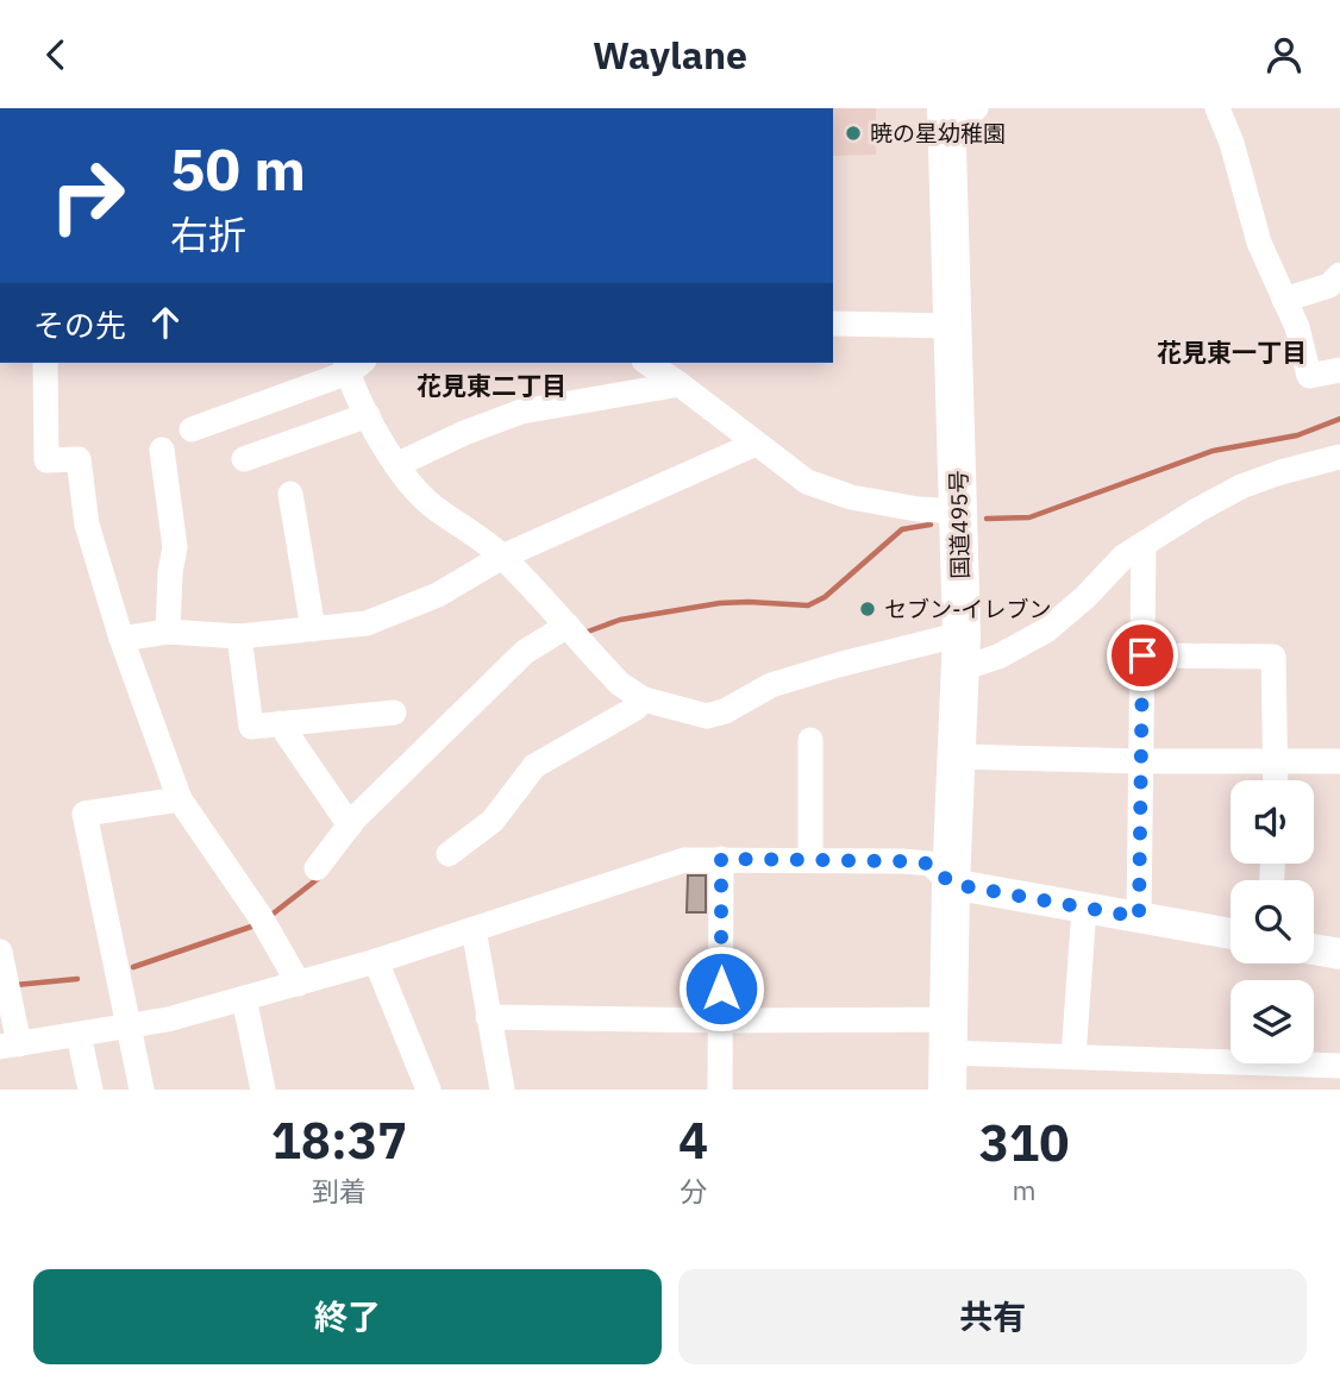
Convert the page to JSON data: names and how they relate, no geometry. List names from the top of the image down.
{
  "streets": {
    "highway": ["国道495号"]
  },
  "districts": ["花見東一丁目", "花見東二丁目"],
  "places": ["暁の星幼稚園", "セブン-イレブン"],
  "page": {
    "header": "Waylane",
    "turn": ["50 m", "右折"],
    "then": "その先",
    "eta": [
      "18:37",
      "到着",
      "4",
      "分",
      "310",
      "m"
    ],
    "buttons": ["終了", "共有"]
  }
}
